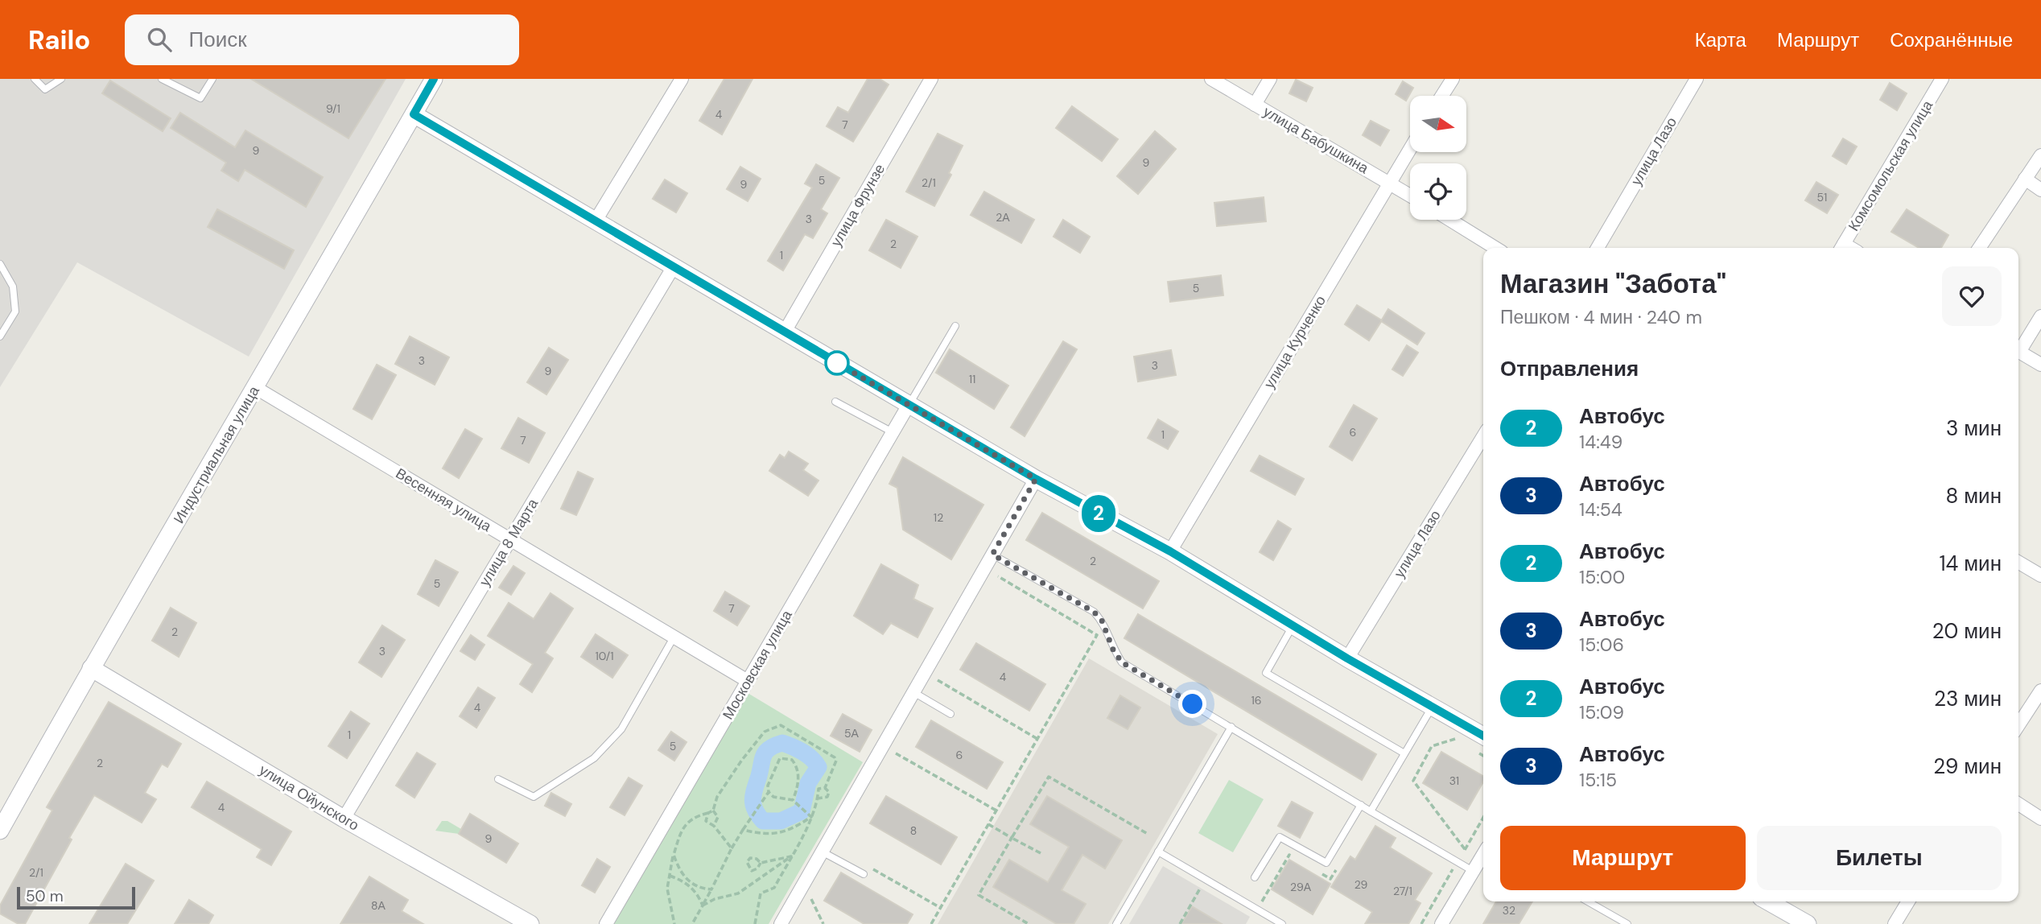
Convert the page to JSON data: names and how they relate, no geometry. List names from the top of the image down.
{
  "streets": {
    "main road": ["Индустриальная улица", "улица Ойунского"],
    "street": [
      "улица Бабушкина",
      "улица Лазо",
      "Комсомольская улица",
      "улица Фрунзе",
      "улица Курченко",
      "Весенняя улица",
      "улица 8 Марта",
      "Московская улица"
    ]
  },
  "crossings": [
    ["улица Бабушкина", "улица Курченко"],
    ["Индустриальная улица", "Весенняя улица"],
    ["Индустриальная улица", "улица Ойунского"],
    ["Весенняя улица", "улица 8 Марта"],
    ["Весенняя улица", "Московская улица"],
    ["улица 8 Марта", "улица Ойунского"]
  ],
  "lines": ["bus line 2"],
  "house_numbers": [
    "9/1",
    "4",
    "7",
    "9",
    "9",
    "5",
    "2/1",
    "9",
    "51",
    "2А",
    "3",
    "2",
    "1",
    "5",
    "3",
    "3",
    "9",
    "11",
    "6",
    "1",
    "7",
    "12",
    "2",
    "5",
    "7",
    "2",
    "3",
    "10/1",
    "4",
    "16",
    "4",
    "5А",
    "1",
    "5",
    "6",
    "2",
    "31",
    "4",
    "8",
    "9",
    "2/1",
    "29",
    "29А",
    "27/1",
    "8А",
    "32"
  ],
  "scale_bar": "50 m",
  "north": "right",
  "page": {
    "header": "Railo",
    "search": "Поиск",
    "nav": ["Карта", "Маршрут", "Сохранённые"],
    "on_map": "2",
    "heading": [
      ["Магазин \"Забота\"", "Пешком · 4 мин · 240 m"],
      "Отправления"
    ],
    "list": [
      {
        "mark": "2",
        "name": "Автобус",
        "note": "14:49",
        "value": "3 мин"
      },
      {
        "mark": "3",
        "name": "Автобус",
        "note": "14:54",
        "value": "8 мин"
      },
      {
        "mark": "2",
        "name": "Автобус",
        "note": "15:00",
        "value": "14 мин"
      },
      {
        "mark": "3",
        "name": "Автобус",
        "note": "15:06",
        "value": "20 мин"
      },
      {
        "mark": "2",
        "name": "Автобус",
        "note": "15:09",
        "value": "23 мин"
      },
      {
        "mark": "3",
        "name": "Автобус",
        "note": "15:15",
        "value": "29 мин"
      }
    ],
    "buttons": ["Маршрут", "Билеты"],
    "scale": "50 m"
  }
}
